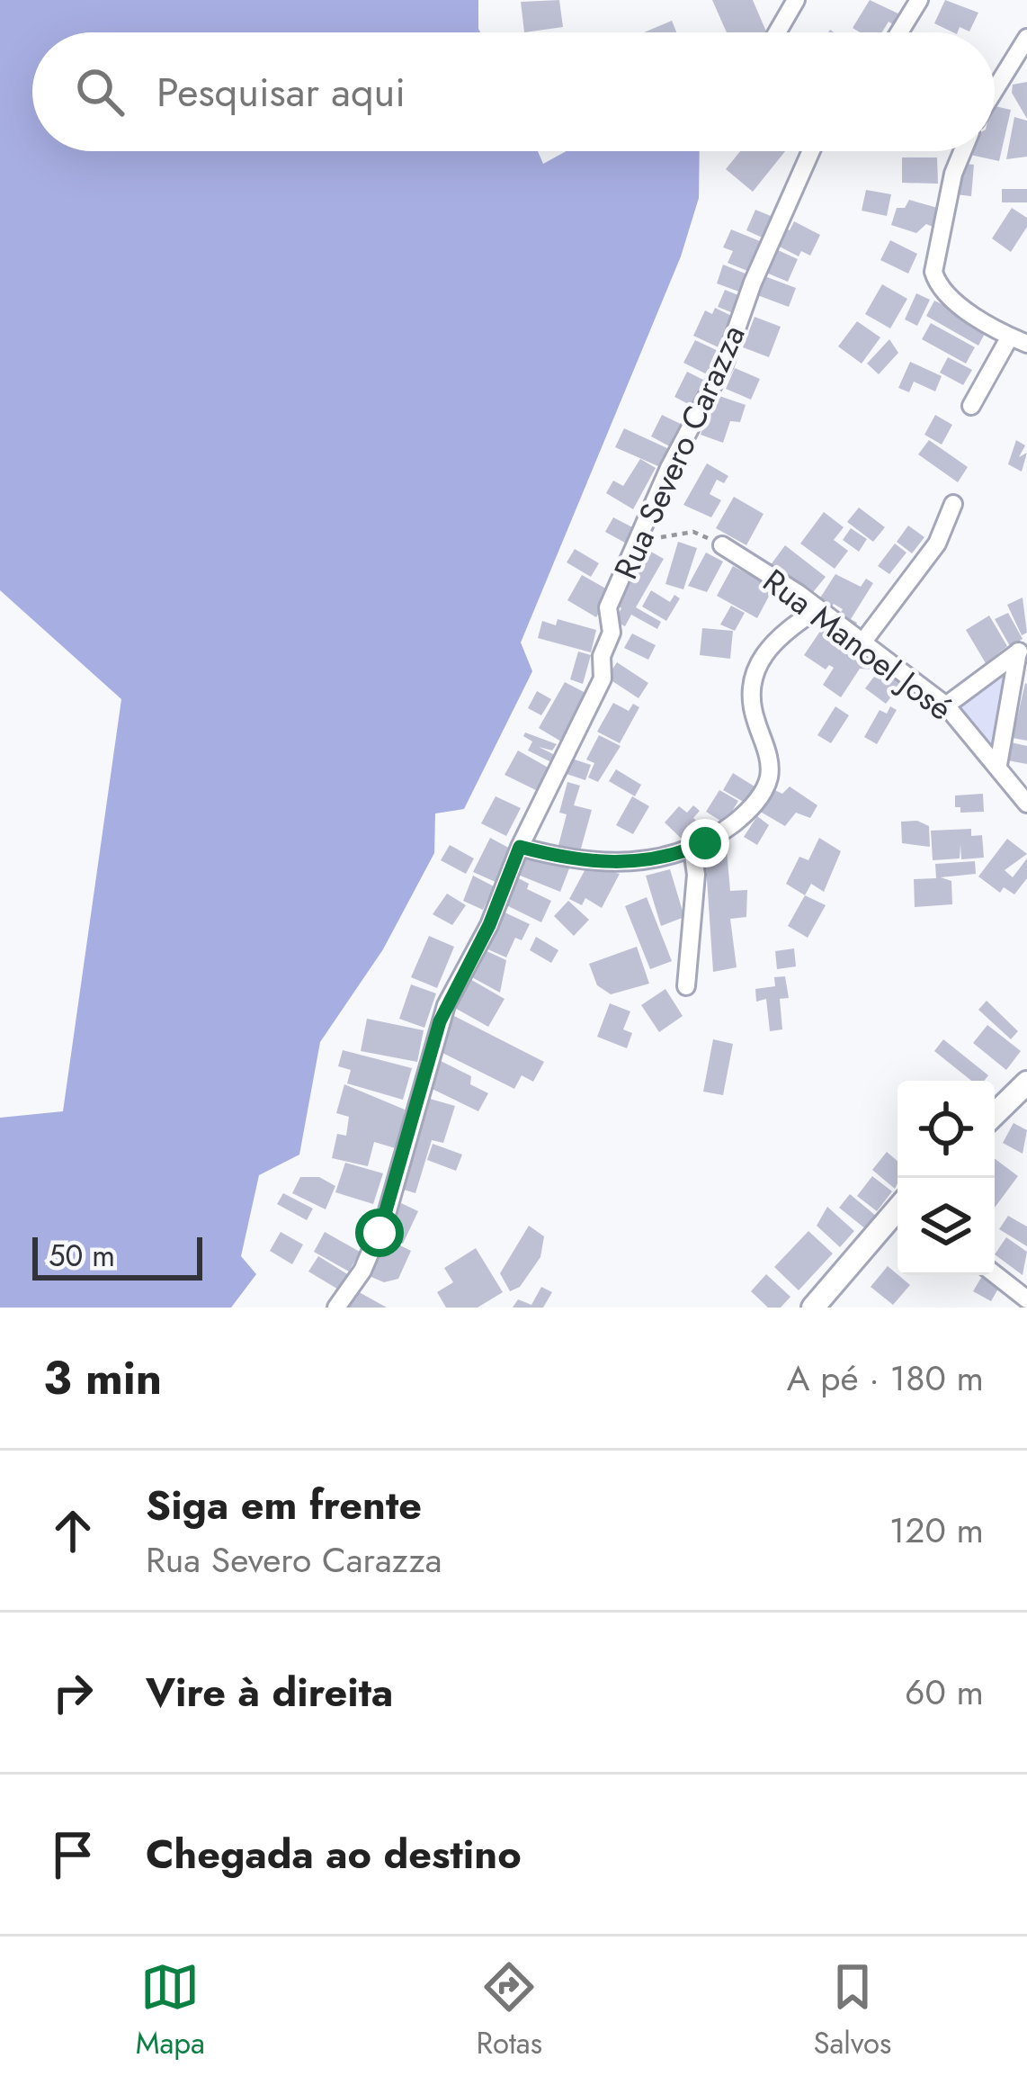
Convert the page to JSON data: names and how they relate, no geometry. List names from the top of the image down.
{
  "streets": {
    "street": ["Rua Severo Carazza", "Rua Manoel José"]
  },
  "scale_bar": "50 m",
  "page": {
    "search": "Pesquisar aqui",
    "scale": "50 m",
    "heading": ["3 min", "A pé · 180 m"],
    "list": [
      ["Siga em frente", "Rua Severo Carazza", "120 m"],
      ["Vire à direita", "60 m"],
      "Chegada ao destino"
    ],
    "nav": ["Mapa", "Rotas", "Salvos"]
  }
}
